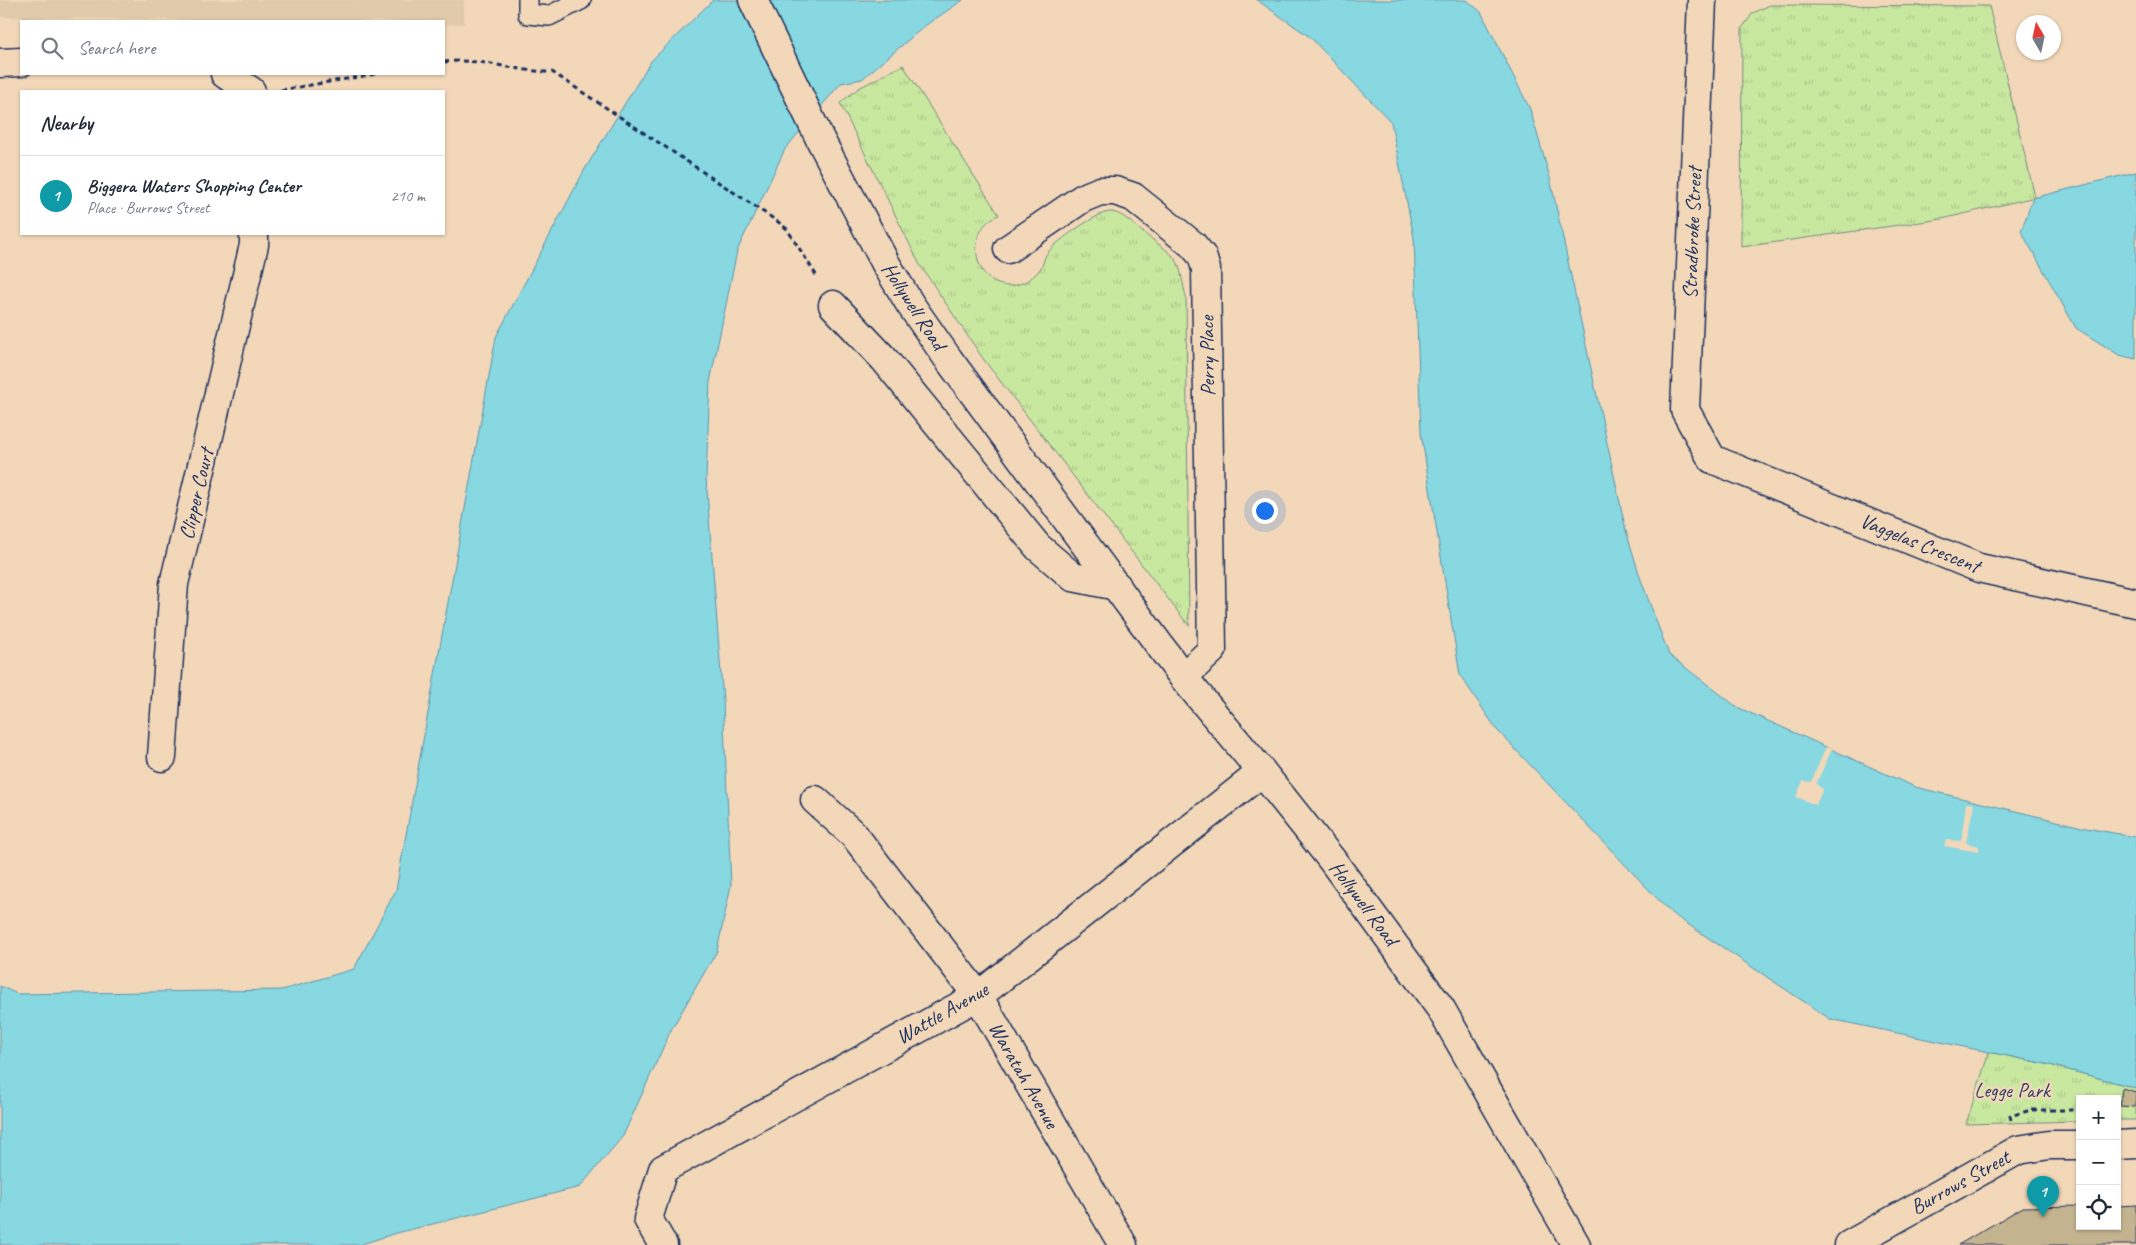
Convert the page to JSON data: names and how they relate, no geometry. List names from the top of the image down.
{
  "streets": {
    "street": [
      "Stradbroke Street",
      "Hollywell Road",
      "Perry Place",
      "Clipper Court",
      "Vaggelas Crescent",
      "Wattle Avenue",
      "Waratah Avenue",
      "Burrows Street"
    ]
  },
  "crossings": [
    ["Stradbroke Street", "Vaggelas Crescent"],
    ["Hollywell Road", "Perry Place"],
    ["Hollywell Road", "Wattle Avenue"],
    ["Wattle Avenue", "Waratah Avenue"]
  ],
  "parks": ["Legge Park"],
  "north": "top",
  "page": {
    "search": "Search here",
    "heading": "Nearby",
    "list": [
      {
        "mark": "1",
        "name": "Biggera Waters Shopping Center",
        "note": "Place · Burrows Street",
        "value": "210 m"
      }
    ],
    "map_buttons": ["+", "−"],
    "pins": "1"
  }
}
